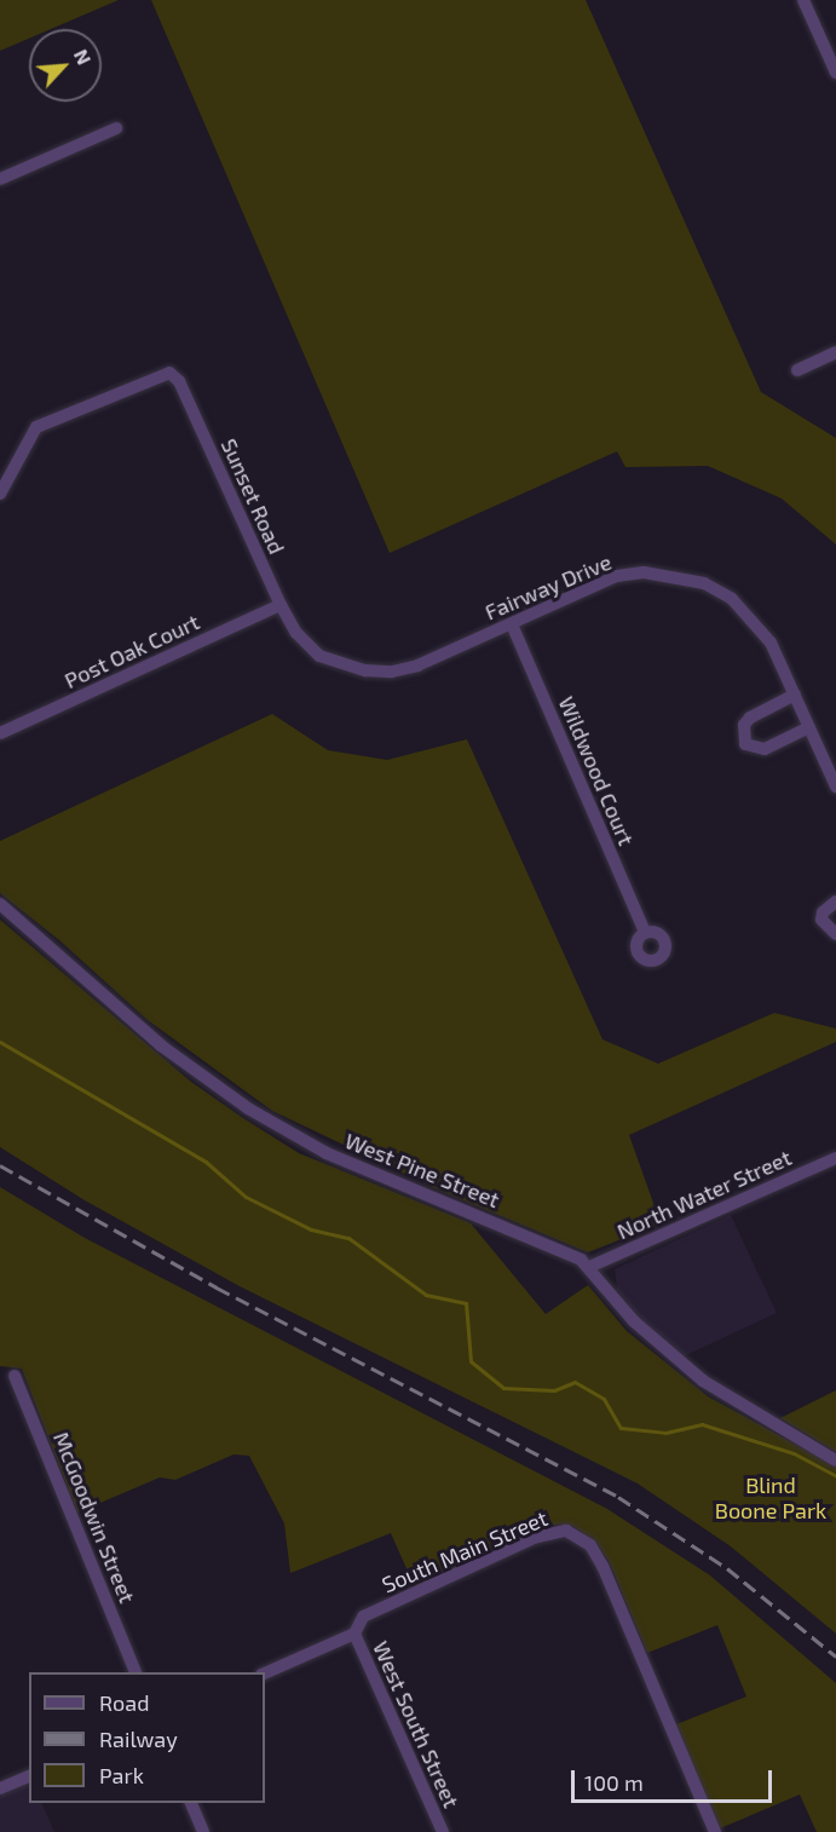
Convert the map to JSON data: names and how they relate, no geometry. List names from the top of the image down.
{
  "streets": {
    "street": [
      "Sunset Road",
      "Fairway Drive",
      "Post Oak Court",
      "Wildwood Court",
      "West Pine Street",
      "North Water Street",
      "McGoodwin Street",
      "South Main Street",
      "West South Street"
    ]
  },
  "crossings": [
    ["Sunset Road", "Fairway Drive"],
    ["Sunset Road", "Post Oak Court"],
    ["Fairway Drive", "Post Oak Court"],
    ["Fairway Drive", "Wildwood Court"],
    ["West Pine Street", "North Water Street"],
    ["South Main Street", "West South Street"]
  ],
  "parks": ["Blind Boone Park"],
  "legend": ["Road", "Railway", "Park"],
  "scale_bar": "100 m",
  "north": "top right"
}
